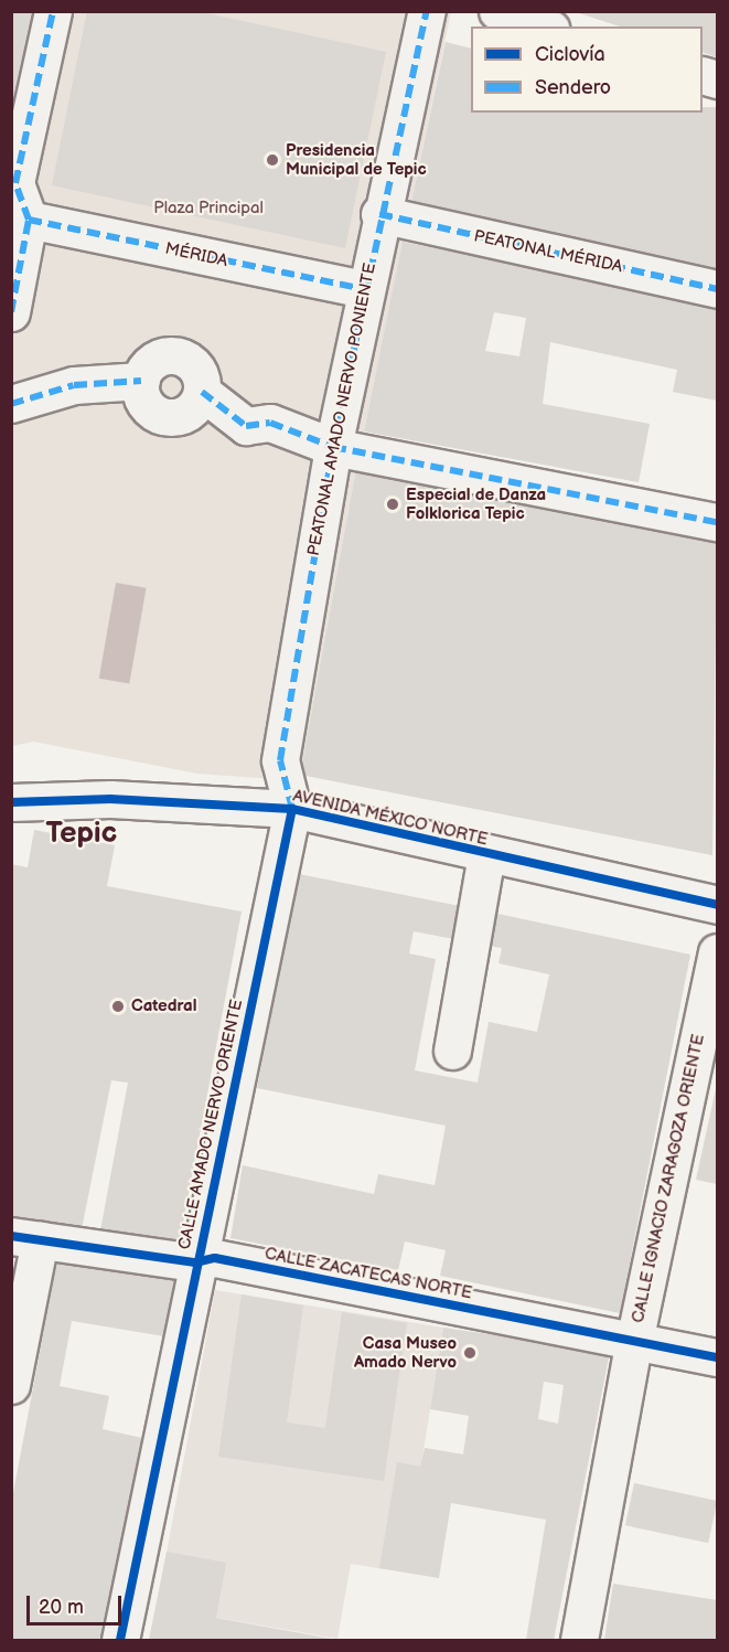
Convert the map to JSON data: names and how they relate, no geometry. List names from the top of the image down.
{
  "streets": {
    "street": [
      "PEATONAL MÉRIDA",
      "MÉRIDA",
      "PEATONAL AMADO NERVO PONIENTE",
      "AVENIDA MÉXICO NORTE",
      "CALLE AMADO NERVO ORIENTE",
      "CALLE IGNACIO ZARAGOZA ORIENTE",
      "CALLE ZACATECAS NORTE"
    ]
  },
  "crossings": [
    ["PEATONAL MÉRIDA", "PEATONAL AMADO NERVO PONIENTE"],
    ["MÉRIDA", "PEATONAL AMADO NERVO PONIENTE"],
    ["PEATONAL AMADO NERVO PONIENTE", "AVENIDA MÉXICO NORTE"],
    ["PEATONAL AMADO NERVO PONIENTE", "CALLE AMADO NERVO ORIENTE"],
    ["AVENIDA MÉXICO NORTE", "CALLE AMADO NERVO ORIENTE"],
    ["CALLE AMADO NERVO ORIENTE", "CALLE ZACATECAS NORTE"],
    ["CALLE IGNACIO ZARAGOZA ORIENTE", "CALLE ZACATECAS NORTE"]
  ],
  "districts": ["Tepic"],
  "parks": ["Plaza Principal"],
  "places": [
    "Presidencia Municipal de Tepic",
    "Especial de Danza Folklorica Tepic",
    "Catedral",
    "Casa Museo Amado Nervo"
  ],
  "legend": ["Ciclovía", "Sendero"],
  "scale_bar": "20 m"
}
